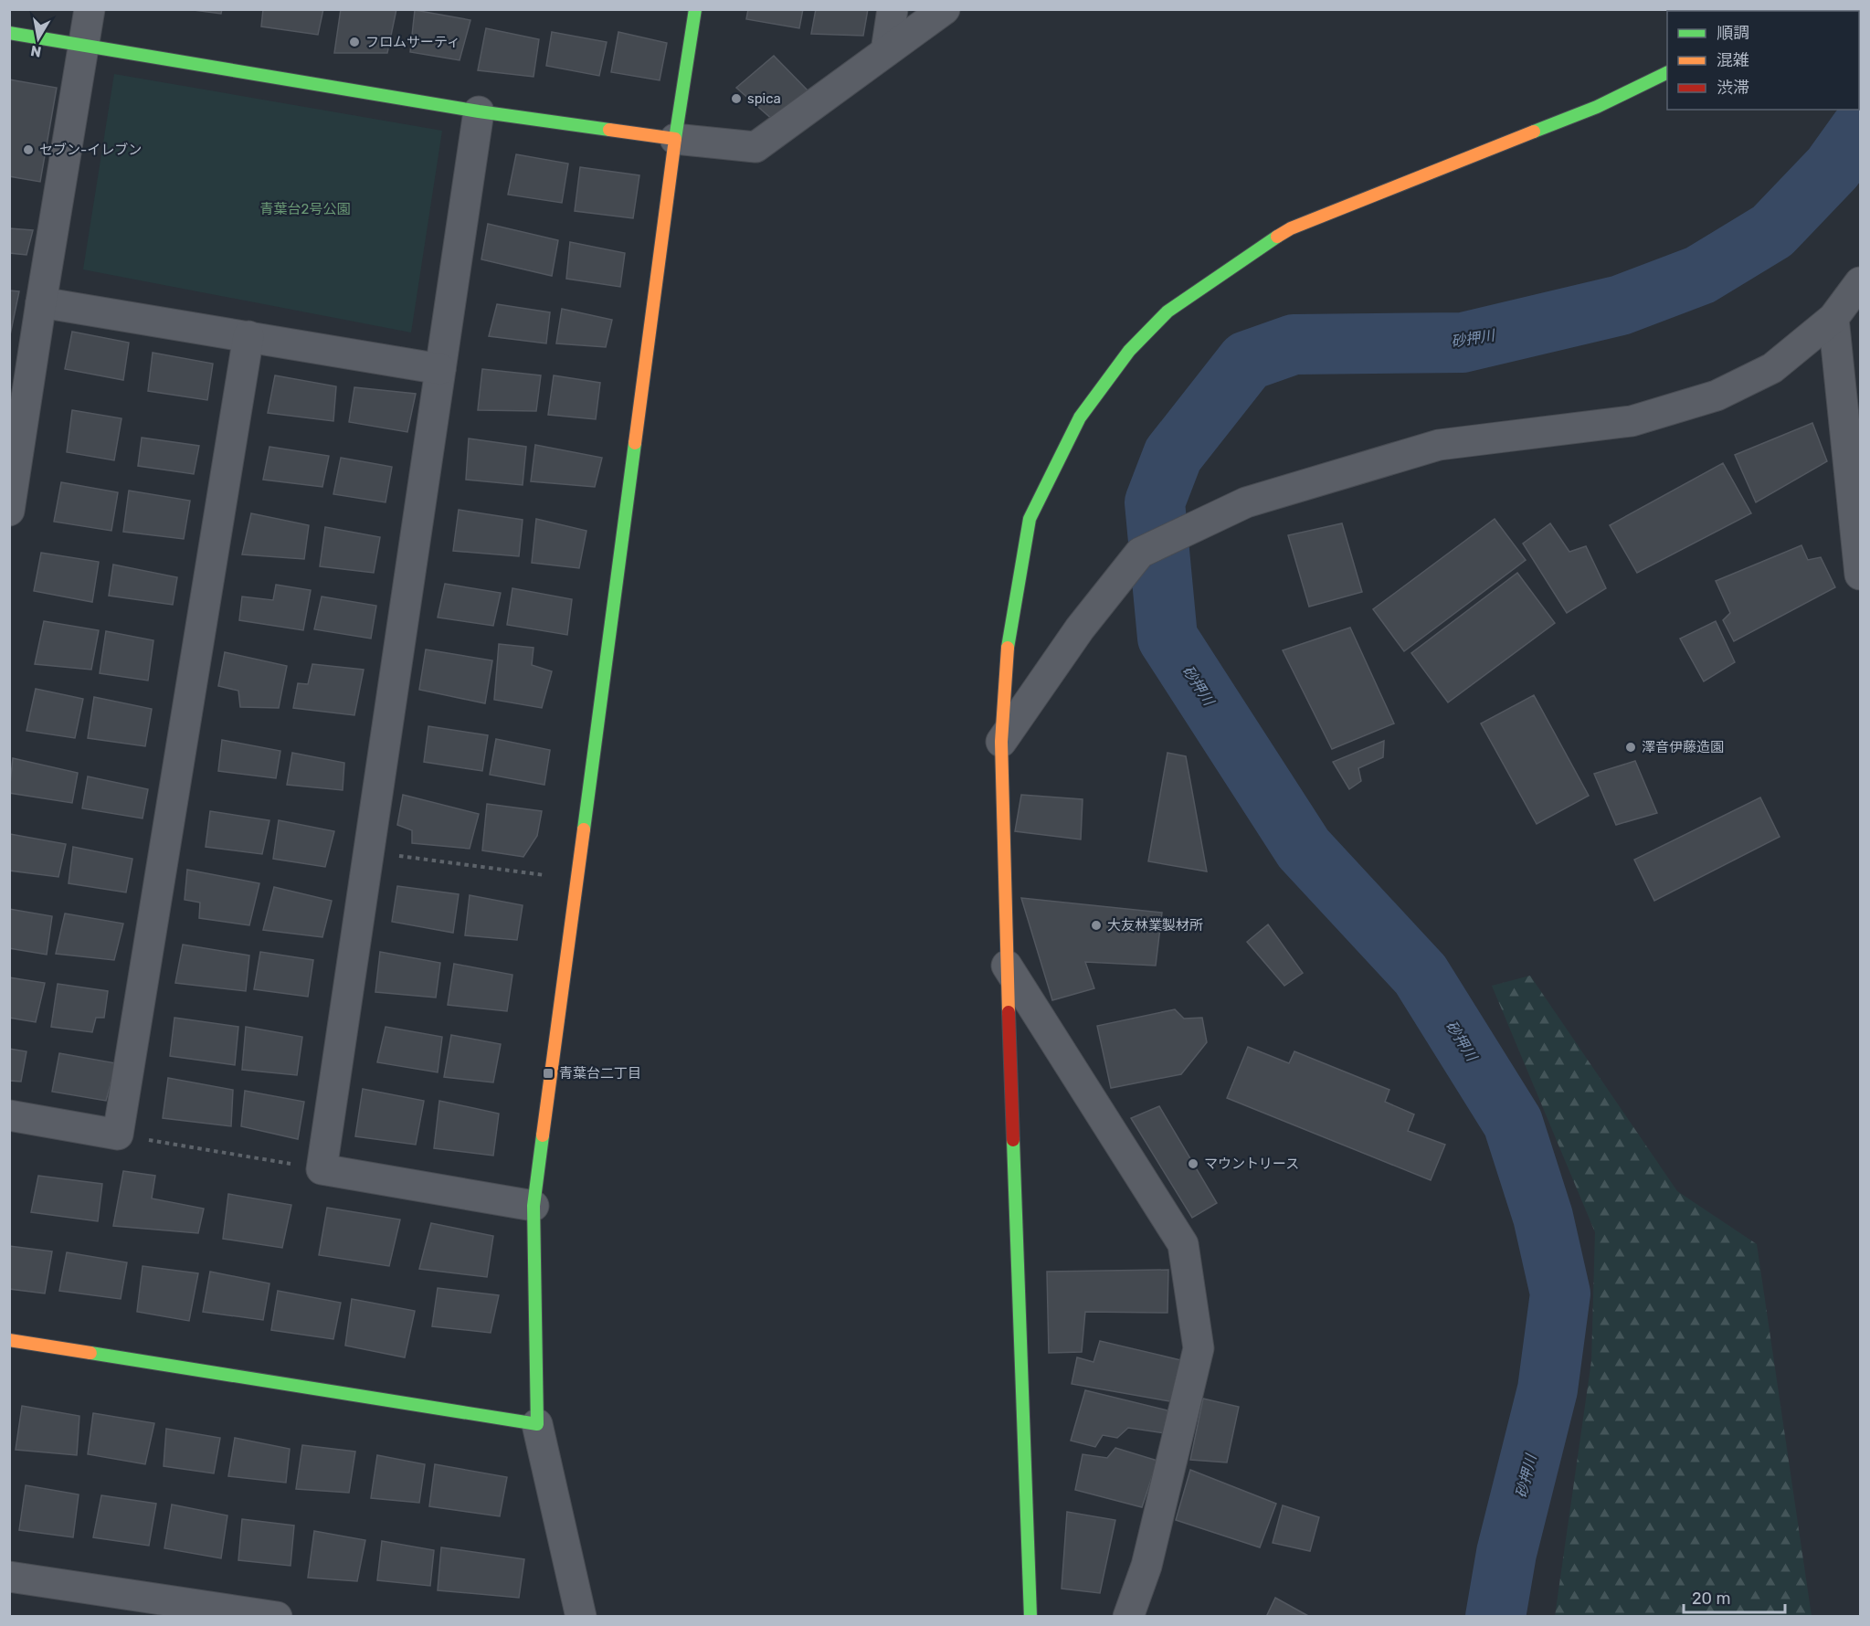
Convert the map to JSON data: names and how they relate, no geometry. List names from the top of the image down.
{
  "water": ["砂押川"],
  "parks": ["青葉台2号公園"],
  "places": {
    "other": [
      "フロムサーティ",
      "spica",
      "セブン-イレブン",
      "澤音伊藤造園",
      "大友林業製材所",
      "マウントリース"
    ],
    "transit": ["青葉台二丁目"]
  },
  "legend": ["順調", "混雑", "渋滞"],
  "scale_bar": "20 m",
  "north": "bottom"
}
